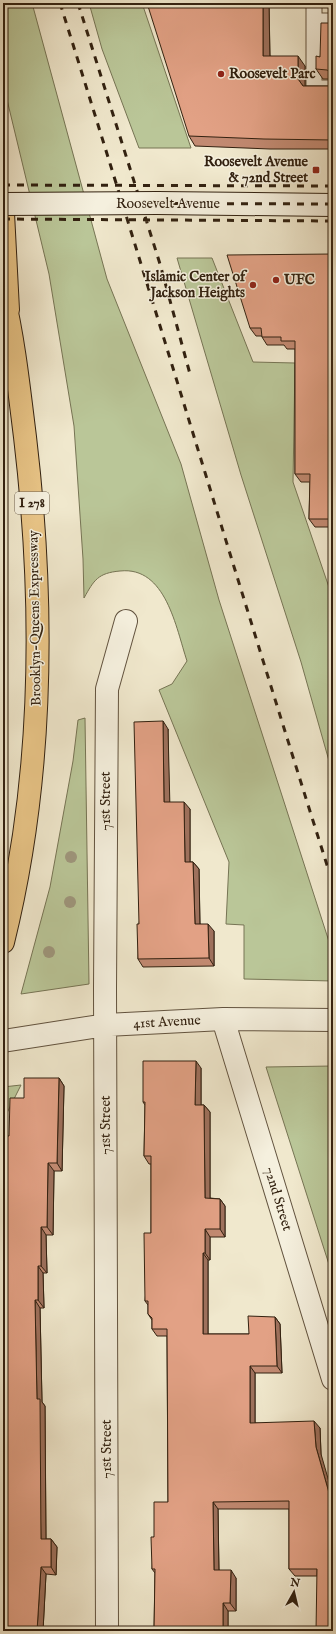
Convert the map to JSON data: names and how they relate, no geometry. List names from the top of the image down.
{
  "streets": {
    "highway": ["I 278", "Brooklyn-Queens Expressway"],
    "street": [
      "Roosevelt Avenue",
      "71st Street",
      "41st Avenue",
      "72nd Street"
    ]
  },
  "crossings": [
    ["71st Street", "41st Avenue"],
    ["41st Avenue", "72nd Street"]
  ],
  "places": {
    "other": ["Roosevelt Parc", "UFC", "Islamic Center of Jackson Heights"],
    "transit": ["Roosevelt Avenue & 72nd Street"]
  },
  "north": "top"
}
